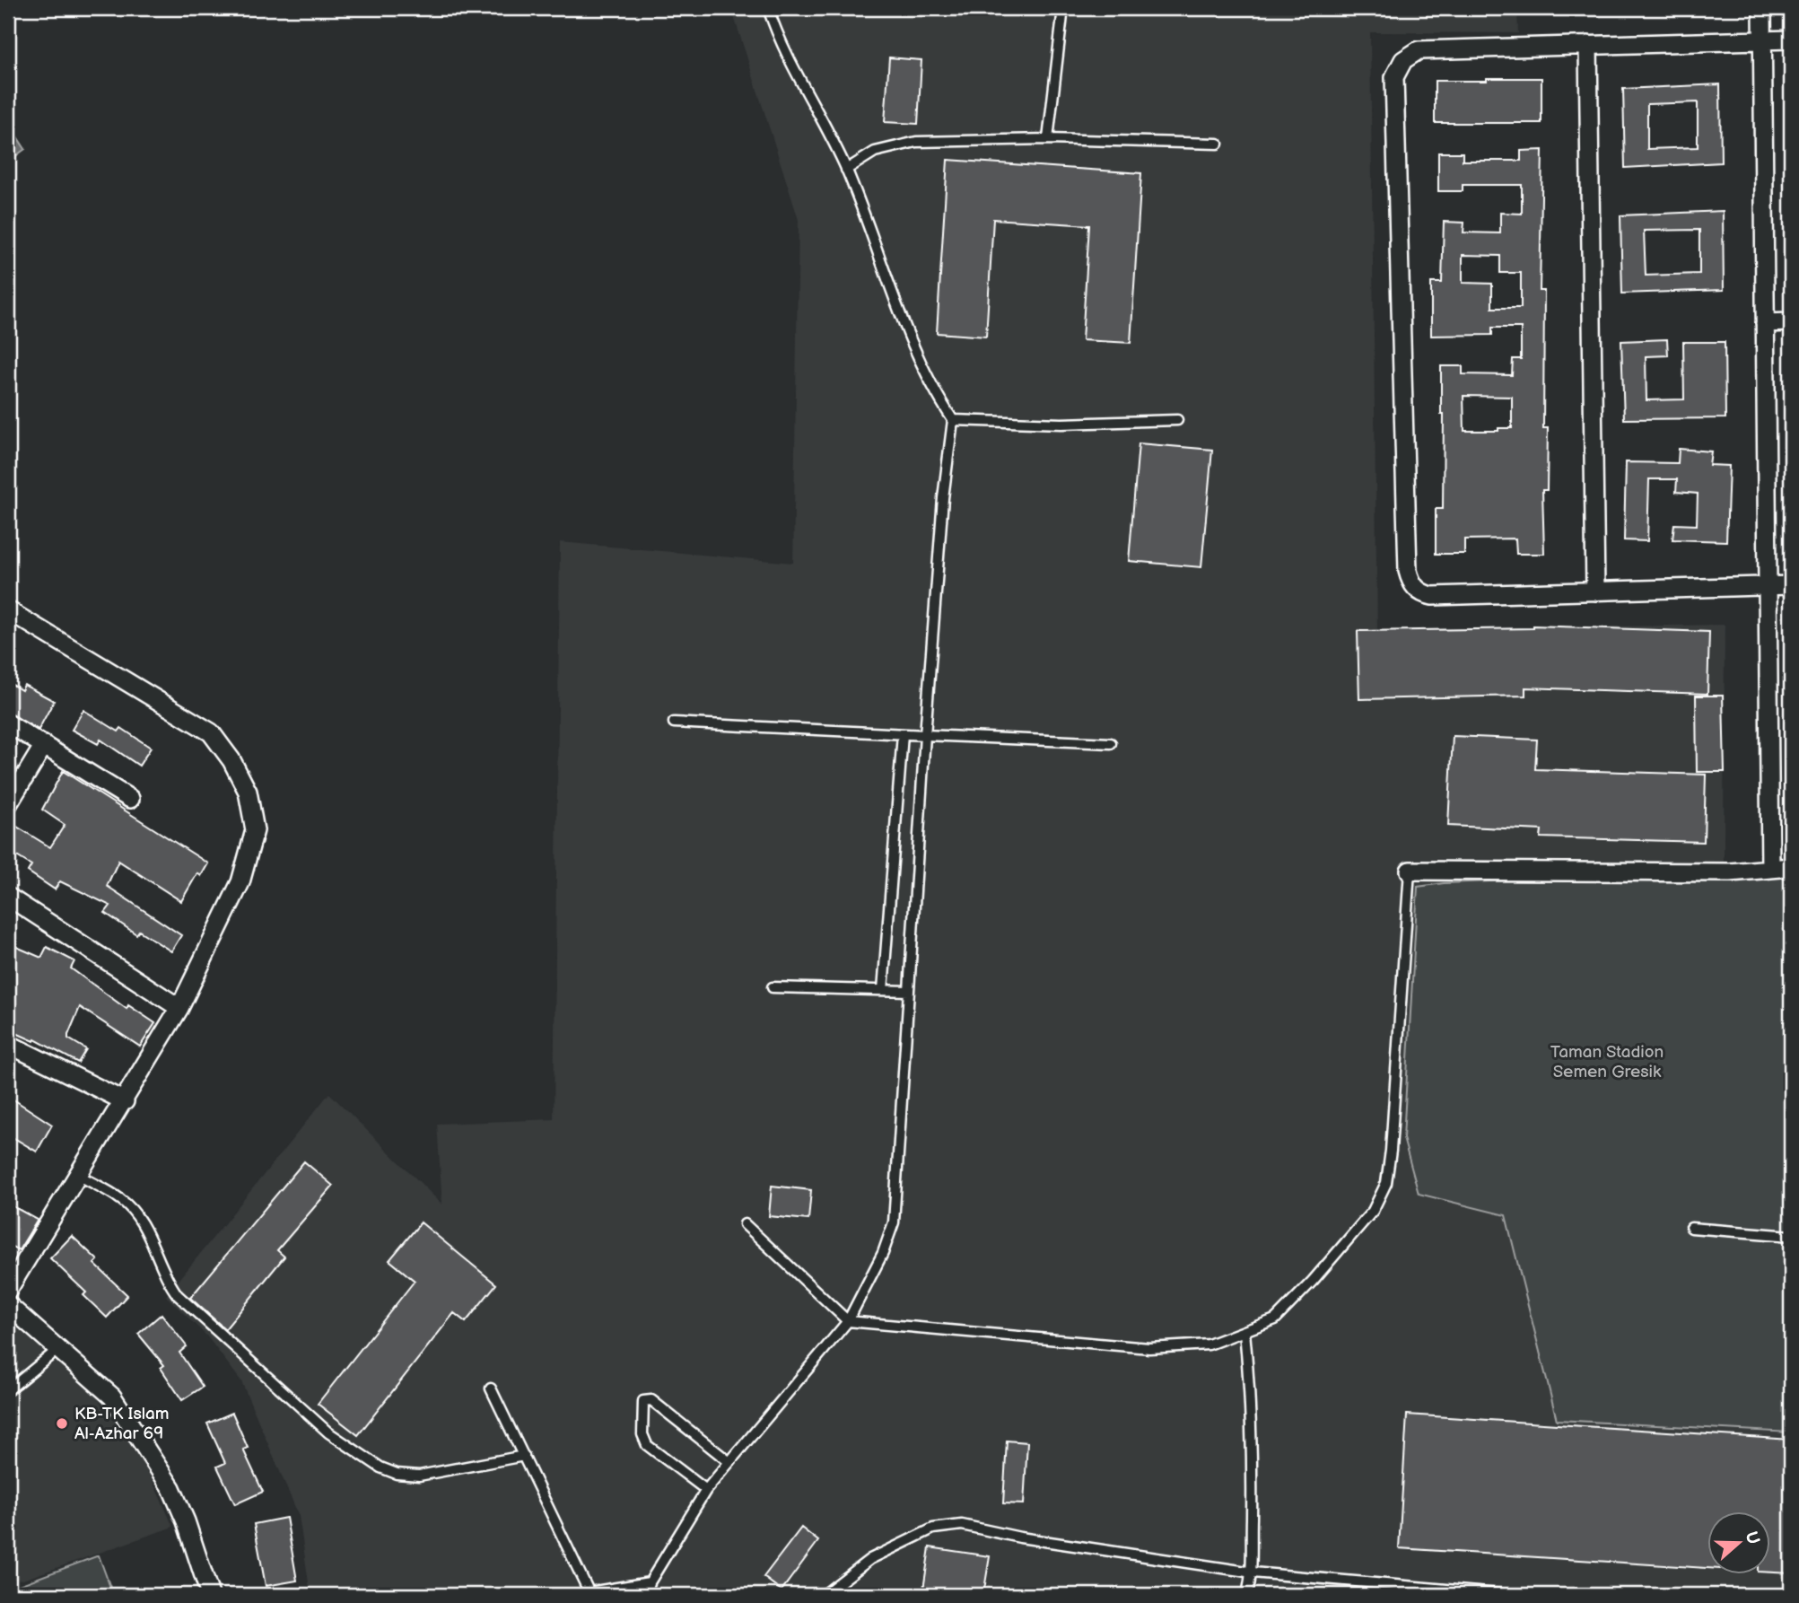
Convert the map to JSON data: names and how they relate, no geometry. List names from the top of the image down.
{
  "parks": ["Taman Stadion Semen Gresik"],
  "places": ["KB-TK Islam Al-Azhar 69"],
  "north": "right"
}
